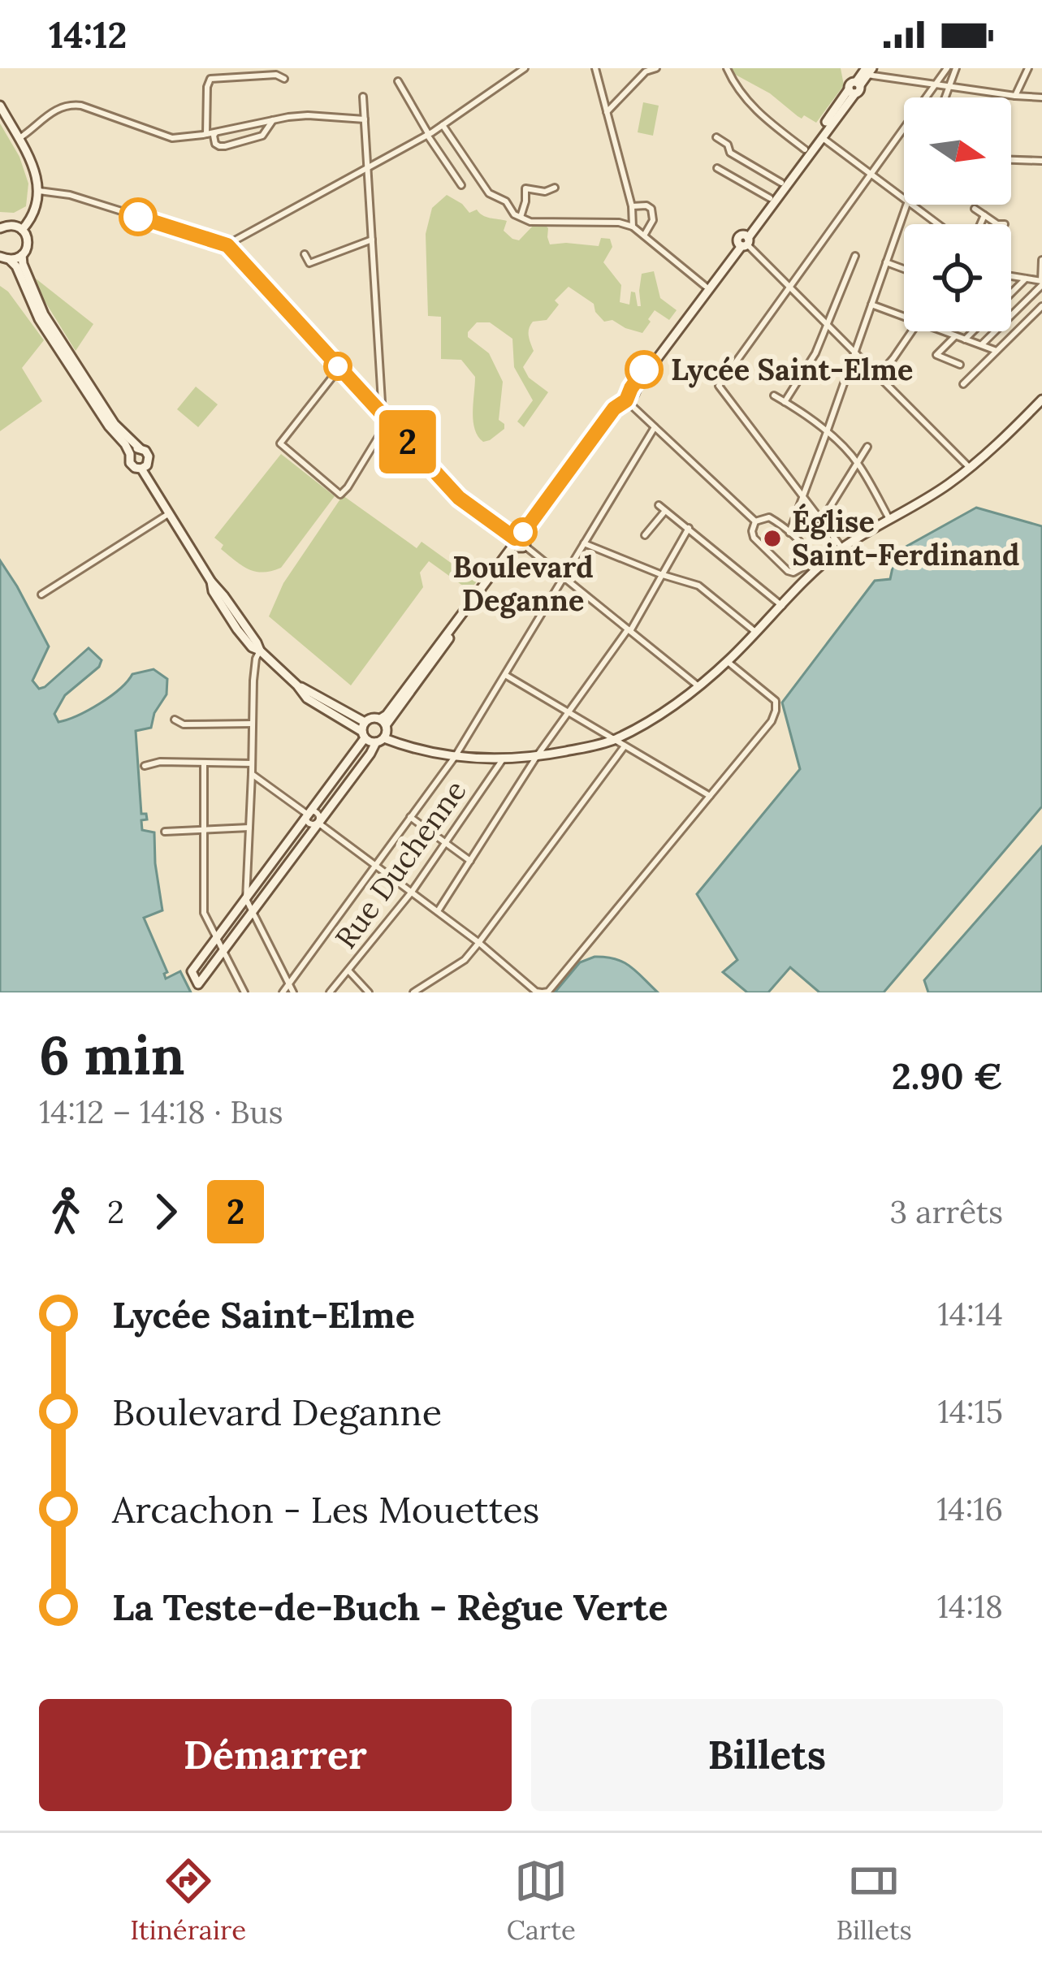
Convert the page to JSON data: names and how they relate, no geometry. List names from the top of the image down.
{
  "streets": {
    "street": ["Rue Duchenne"]
  },
  "places": ["Lycée Saint-Elme", "Boulevard Deganne", "Église Saint-Ferdinand"],
  "lines": ["bus line 2"],
  "north": "right",
  "page": {
    "status": "14:12",
    "on_map": "2",
    "heading": ["6 min", "14:12 – 14:18 · Bus", "2.90 €"],
    "legs": ["2", "2", "3 arrêts"],
    "list": [
      {
        "name": "Lycée Saint-Elme",
        "value": "14:14"
      },
      {
        "name": "Boulevard Deganne",
        "value": "14:15"
      },
      {
        "name": "Arcachon - Les Mouettes",
        "value": "14:16"
      },
      {
        "name": "La Teste-de-Buch - Règue Verte",
        "value": "14:18"
      }
    ],
    "buttons": ["Démarrer", "Billets"],
    "tabs": ["Itinéraire", "Carte", "Billets"]
  }
}
